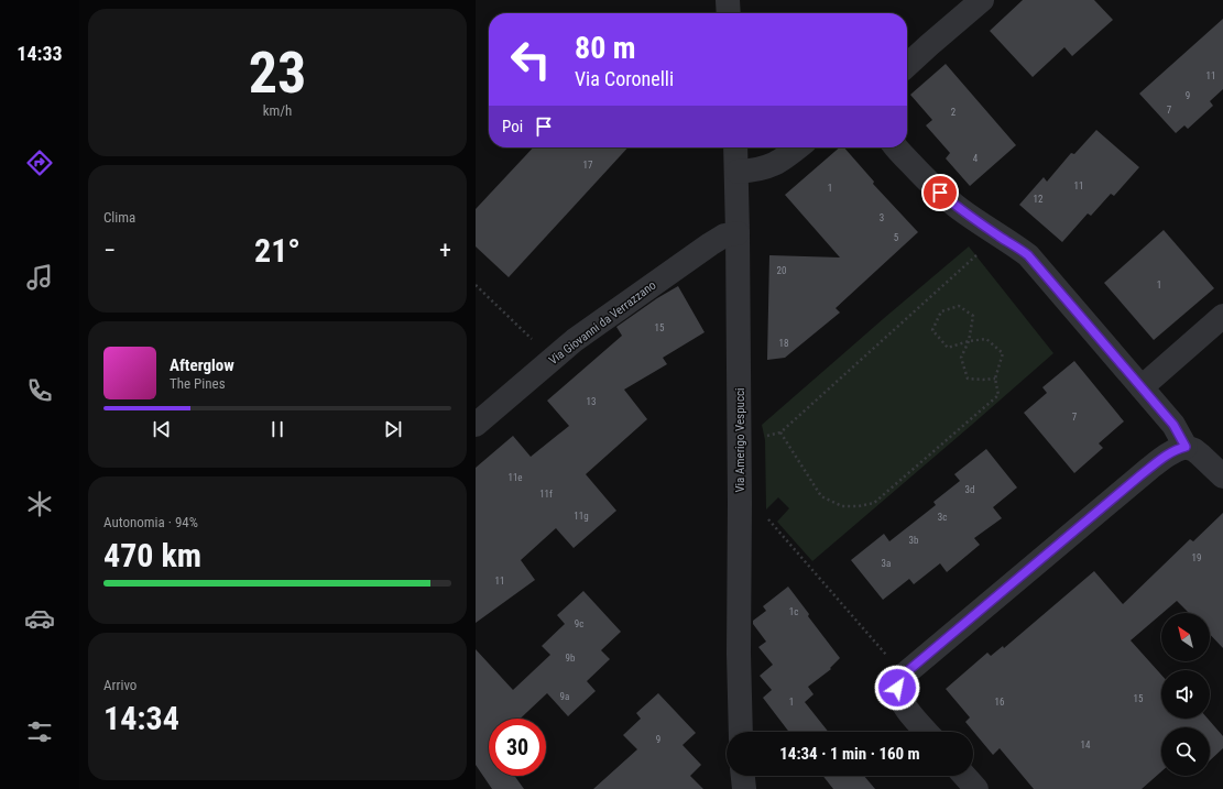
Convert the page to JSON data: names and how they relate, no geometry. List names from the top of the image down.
{
  "streets": {
    "street": ["Via Giovanni da Verrazzano", "Via Amerigo Vespucci"]
  },
  "crossings": [
    ["Via Giovanni da Verrazzano", "Via Amerigo Vespucci"]
  ],
  "house_numbers": [
    "11",
    "9",
    "7",
    "2",
    "4",
    "17",
    "11",
    "1",
    "12",
    "3",
    "5",
    "20",
    "1",
    "15",
    "18",
    "13",
    "7",
    "11e",
    "3d",
    "11f",
    "11g",
    "3c",
    "3b",
    "19",
    "3a",
    "11",
    "1c",
    "9c",
    "9b",
    "9a",
    "15",
    "1",
    "16",
    "9",
    "14"
  ],
  "north": "top left",
  "page": {
    "tabs": "14:33",
    "tile": [
      ["23", "km/h"],
      "Clima",
      ["Autonomia · 94%", "470 km"],
      ["Arrivo", "14:34"]
    ],
    "turn": ["80 m", "Via Coronelli"],
    "then": "Poi",
    "heat": ["−", "21°", "+"],
    "song": ["Afterglow", "The Pines"],
    "limit": "30",
    "trip": "14:34 · 1 min · 160 m"
  }
}
